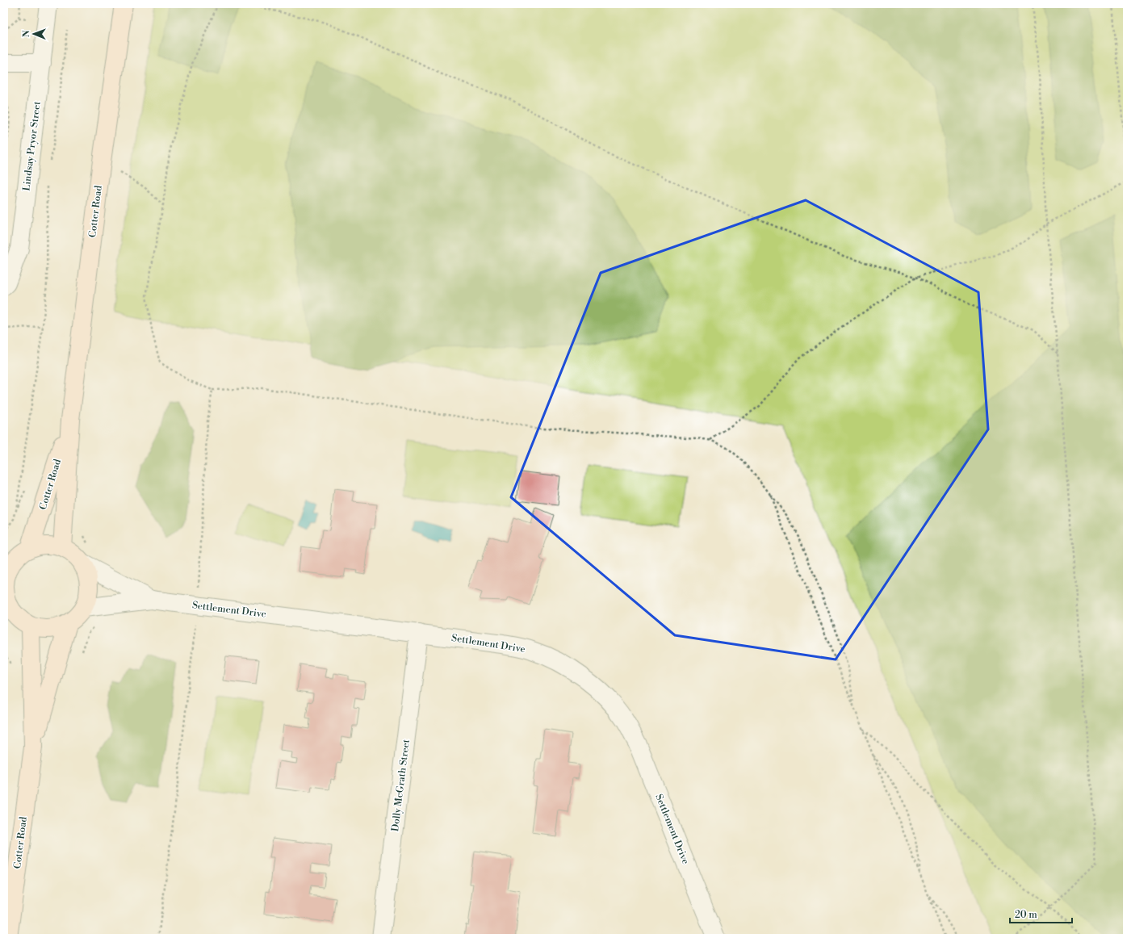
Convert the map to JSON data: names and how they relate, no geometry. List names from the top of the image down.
{
  "streets": {
    "main road": ["Cotter Road"],
    "street": ["Lindsay Pryor Street", "Settlement Drive", "Dolly McGrath Street"]
  },
  "crossings": [
    ["Cotter Road", "Settlement Drive"],
    ["Settlement Drive", "Dolly McGrath Street"]
  ],
  "scale_bar": "20 m",
  "north": "left"
}
